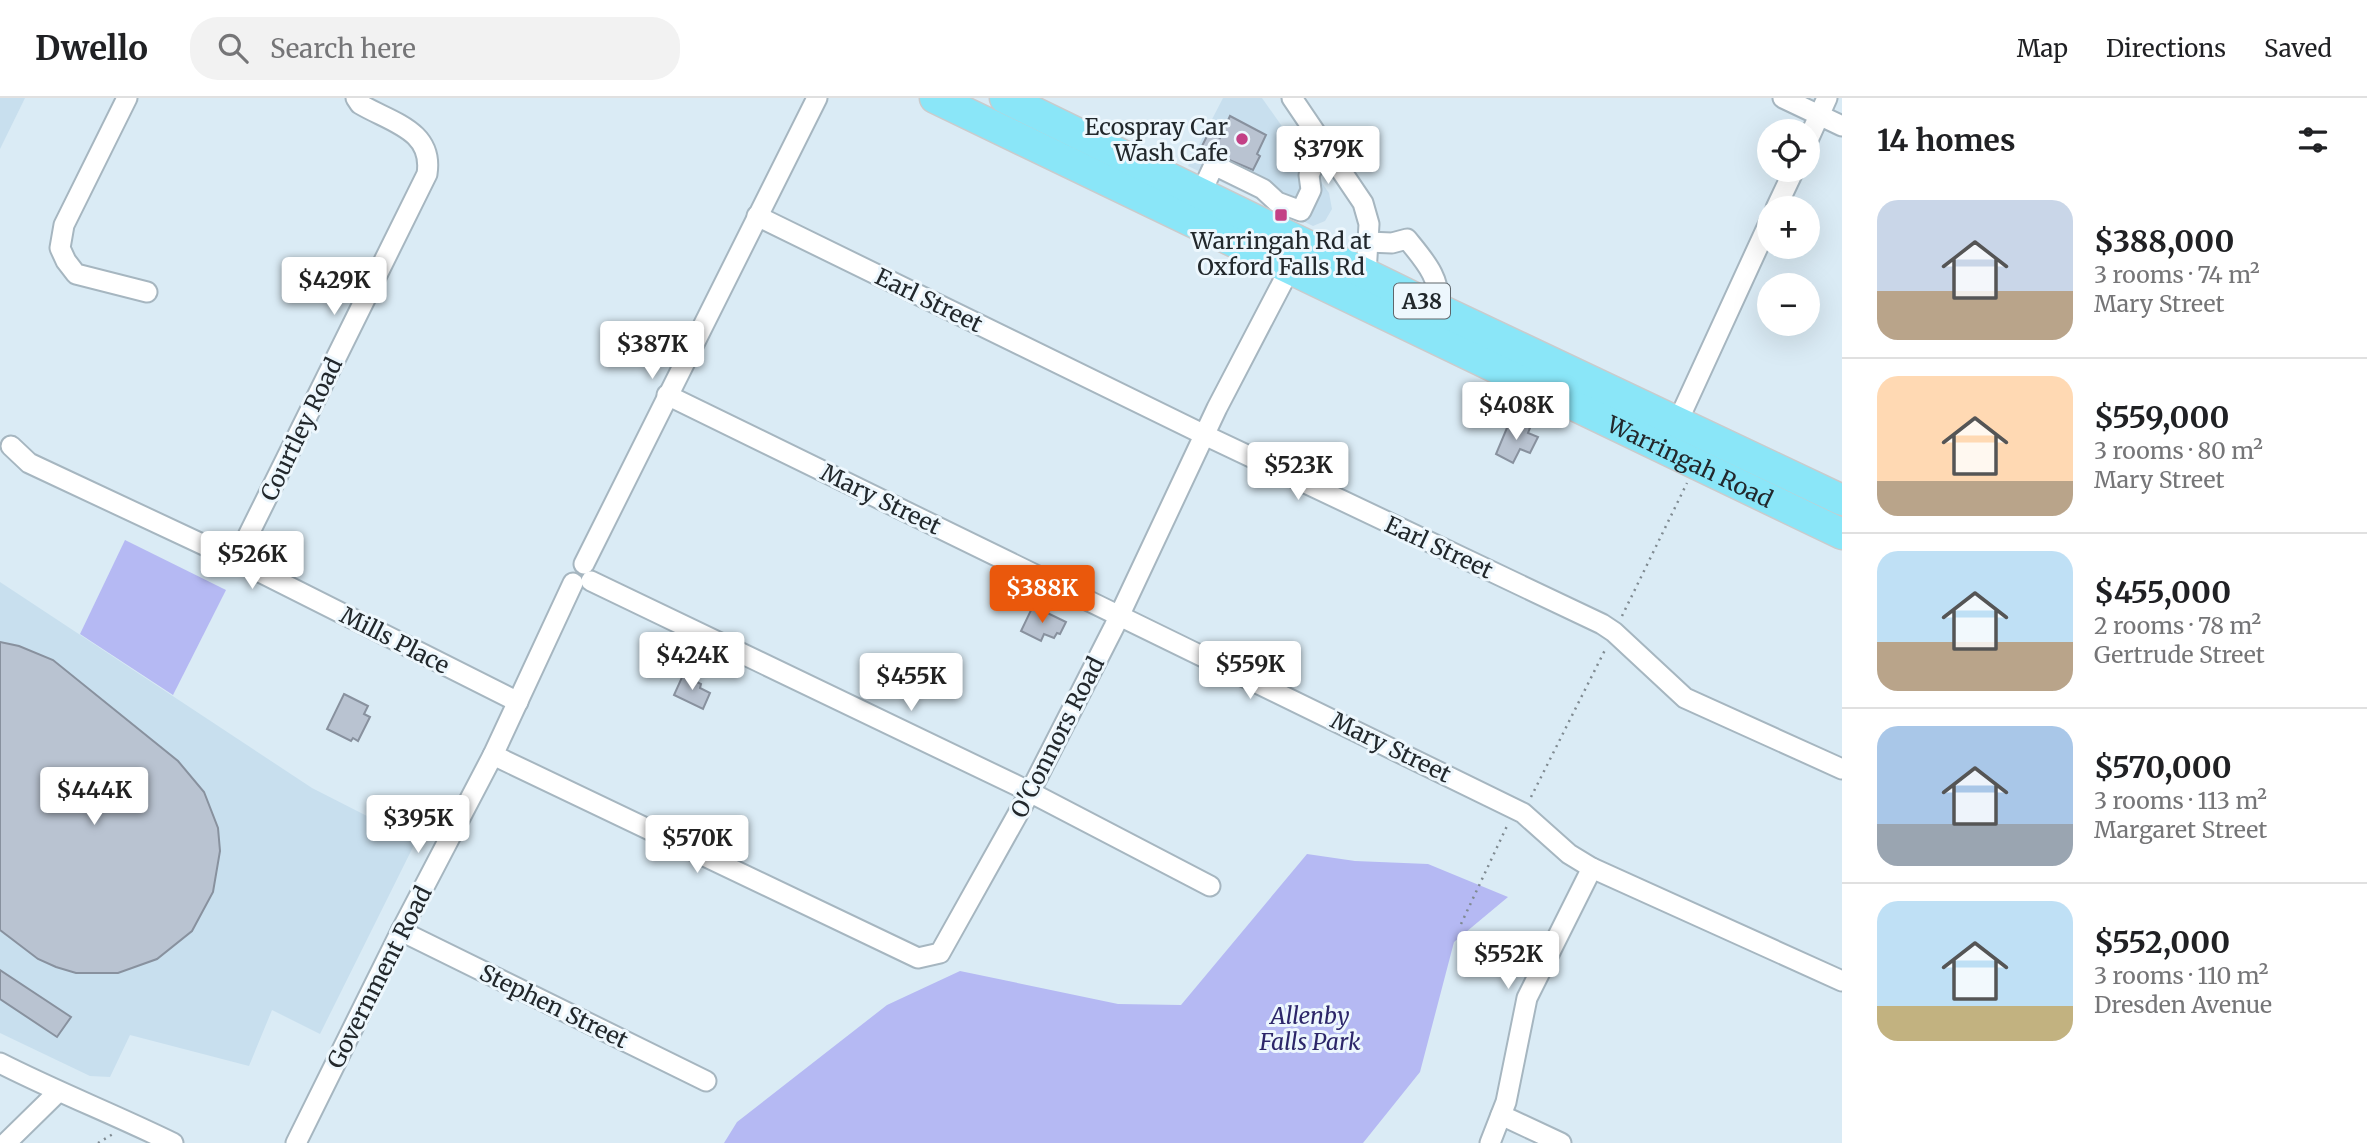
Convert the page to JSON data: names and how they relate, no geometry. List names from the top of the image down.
{
  "streets": {
    "highway": ["A38", "Warringah Road"],
    "street": [
      "Earl Street",
      "Courtley Road",
      "Mary Street",
      "Mills Place",
      "O'Connors Road",
      "Government Road",
      "Stephen Street"
    ]
  },
  "crossings": [
    ["Earl Street", "O'Connors Road"],
    ["Earl Street", "Government Road"],
    ["Courtley Road", "Mills Place"],
    ["Warringah Road", "O'Connors Road"],
    ["Mary Street", "O'Connors Road"],
    ["Mary Street", "Government Road"],
    ["Mills Place", "Government Road"],
    ["O'Connors Road", "Government Road"],
    ["Government Road", "Stephen Street"]
  ],
  "parks": ["Allenby Falls Park"],
  "places": {
    "other": ["Ecospray Car Wash Cafe"],
    "transit": ["Warringah Rd at Oxford Falls Rd"]
  },
  "page": {
    "header": "Dwello",
    "search": "Search here",
    "nav": ["Map", "Directions", "Saved"],
    "heading": "14 homes",
    "map_buttons": ["+", "−"],
    "price": [
      "$379K",
      "$429K",
      "$387K",
      "$408K",
      "$523K",
      "$526K",
      "$388K",
      "$424K",
      "$559K",
      "$455K",
      "$444K",
      "$395K",
      "$570K",
      "$552K"
    ],
    "list": [
      {
        "name": "$388,000",
        "note": "3 rooms · 74 m² · Mary Street"
      },
      {
        "name": "$559,000",
        "note": "3 rooms · 80 m² · Mary Street"
      },
      {
        "name": "$455,000",
        "note": "2 rooms · 78 m² · Gertrude Street"
      },
      {
        "name": "$570,000",
        "note": "3 rooms · 113 m² · Margaret Street"
      },
      {
        "name": "$552,000",
        "note": "3 rooms · 110 m² · Dresden Avenue"
      }
    ]
  }
}
